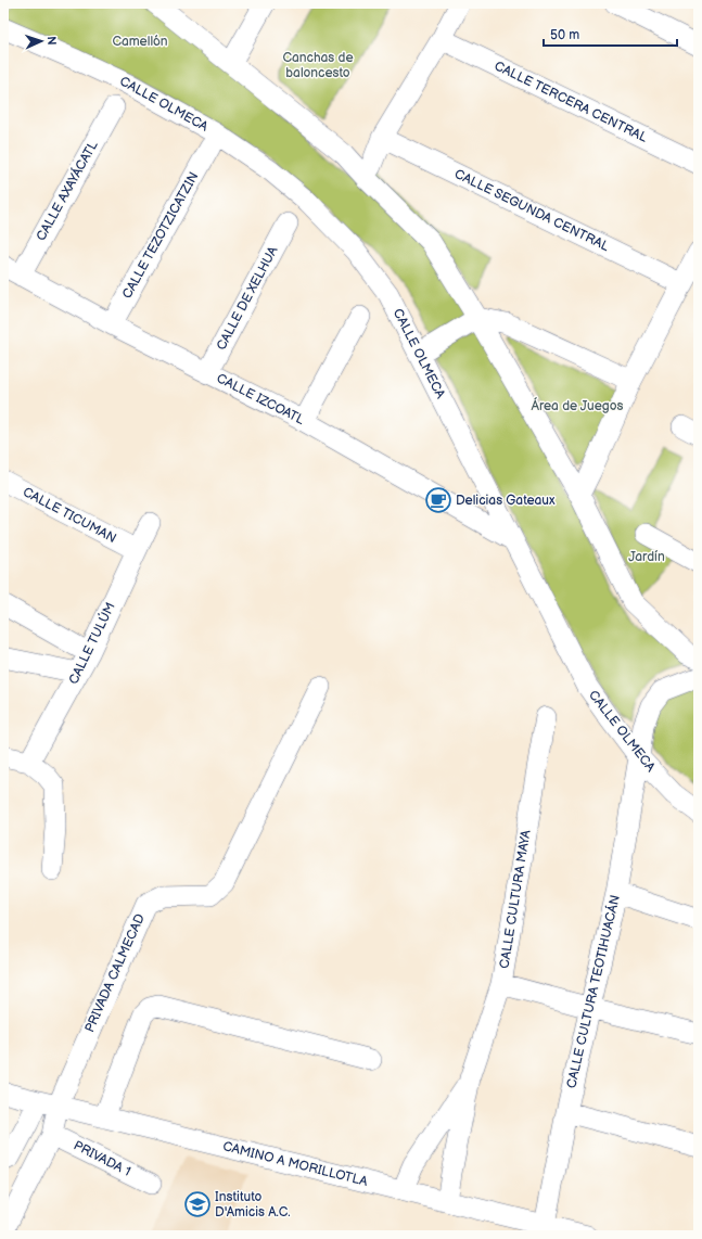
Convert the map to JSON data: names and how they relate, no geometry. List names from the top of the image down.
{
  "streets": {
    "street": [
      "CALLE TERCERA CENTRAL",
      "CALLE OLMECA",
      "CALLE AXAYÁCATL",
      "CALLE SEGUNDA CENTRAL",
      "CALLE TEZOTZICATZIN",
      "CALLE DE XELHUA",
      "CALLE IZCOATL",
      "CALLE TICUMAN",
      "CALLE TULÚM",
      "CALLE CULTURA MAYA",
      "PRIVADA CALMECAD",
      "CALLE CULTURA TEOTIHUACÁN",
      "PRIVADA 1",
      "CAMINO A MORILLOTLA"
    ]
  },
  "crossings": [
    ["CALLE OLMECA", "CALLE IZCOATL"],
    ["CALLE OLMECA", "CALLE CULTURA TEOTIHUACÁN"],
    ["CALLE AXAYÁCATL", "CALLE IZCOATL"],
    ["CALLE TEZOTZICATZIN", "CALLE IZCOATL"],
    ["CALLE DE XELHUA", "CALLE IZCOATL"],
    ["CALLE TICUMAN", "CALLE TULÚM"],
    ["CALLE CULTURA MAYA", "CAMINO A MORILLOTLA"],
    ["PRIVADA CALMECAD", "CAMINO A MORILLOTLA"],
    ["CALLE CULTURA TEOTIHUACÁN", "CAMINO A MORILLOTLA"]
  ],
  "parks": [
    "Camellón",
    "Canchas de baloncesto",
    "Área de Juegos",
    "Jardín"
  ],
  "places": {
    "cafe": ["Delicias Gateaux"],
    "school or university": ["Instituto D'Amicis A.C."]
  },
  "scale_bar": "50 m",
  "north": "right"
}
